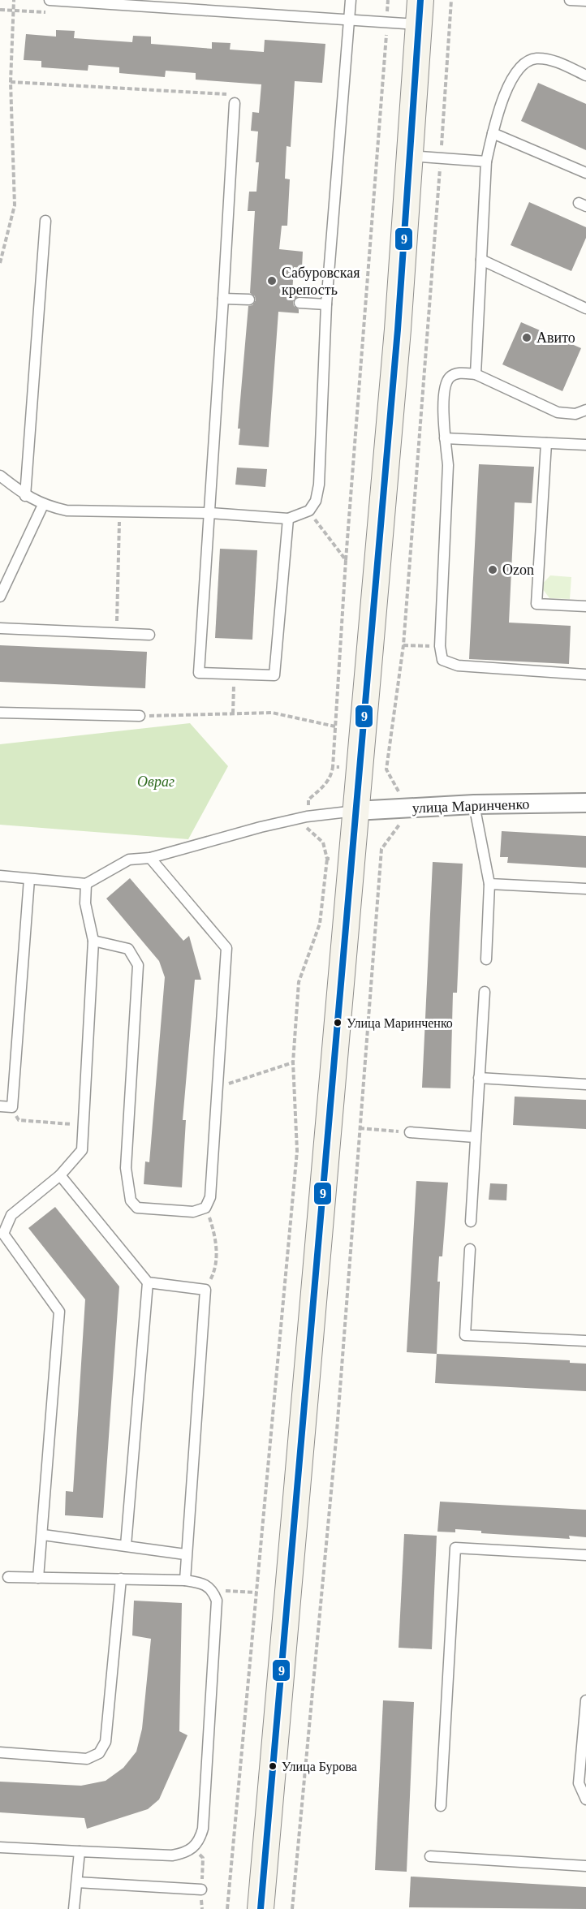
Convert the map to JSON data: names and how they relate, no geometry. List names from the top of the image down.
{
  "streets": {
    "street": ["улица Маринченко"]
  },
  "parks": ["Овраг"],
  "places": [
    "Сабуровская крепость",
    "Авито",
    "Ozon",
    "Улица Маринченко",
    "Улица Бурова"
  ],
  "lines": ["transit line 9"]
}
